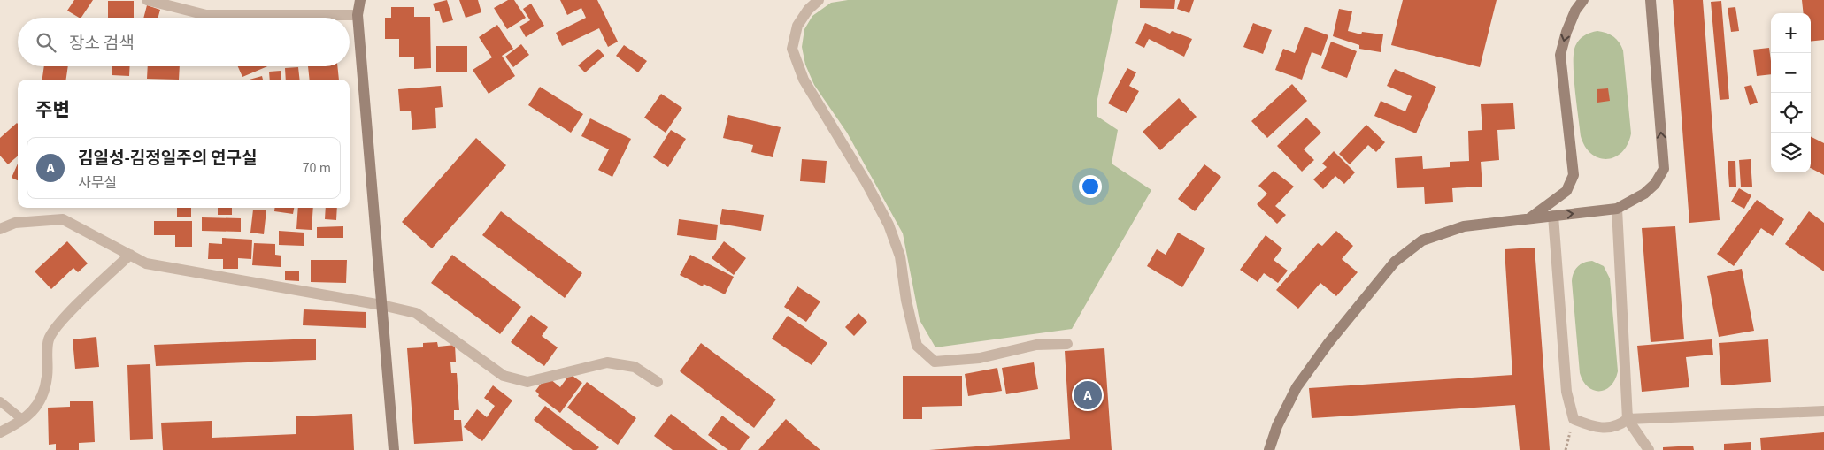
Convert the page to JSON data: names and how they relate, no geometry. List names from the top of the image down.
{
  "page": {
    "map_buttons": ["+", "−"],
    "search": "장소 검색",
    "heading": "주변",
    "list": [
      {
        "mark": "A",
        "name": "김일성-김정일주의 연구실",
        "note": "사무실",
        "value": "70 m"
      }
    ],
    "pins": "A"
  }
}
